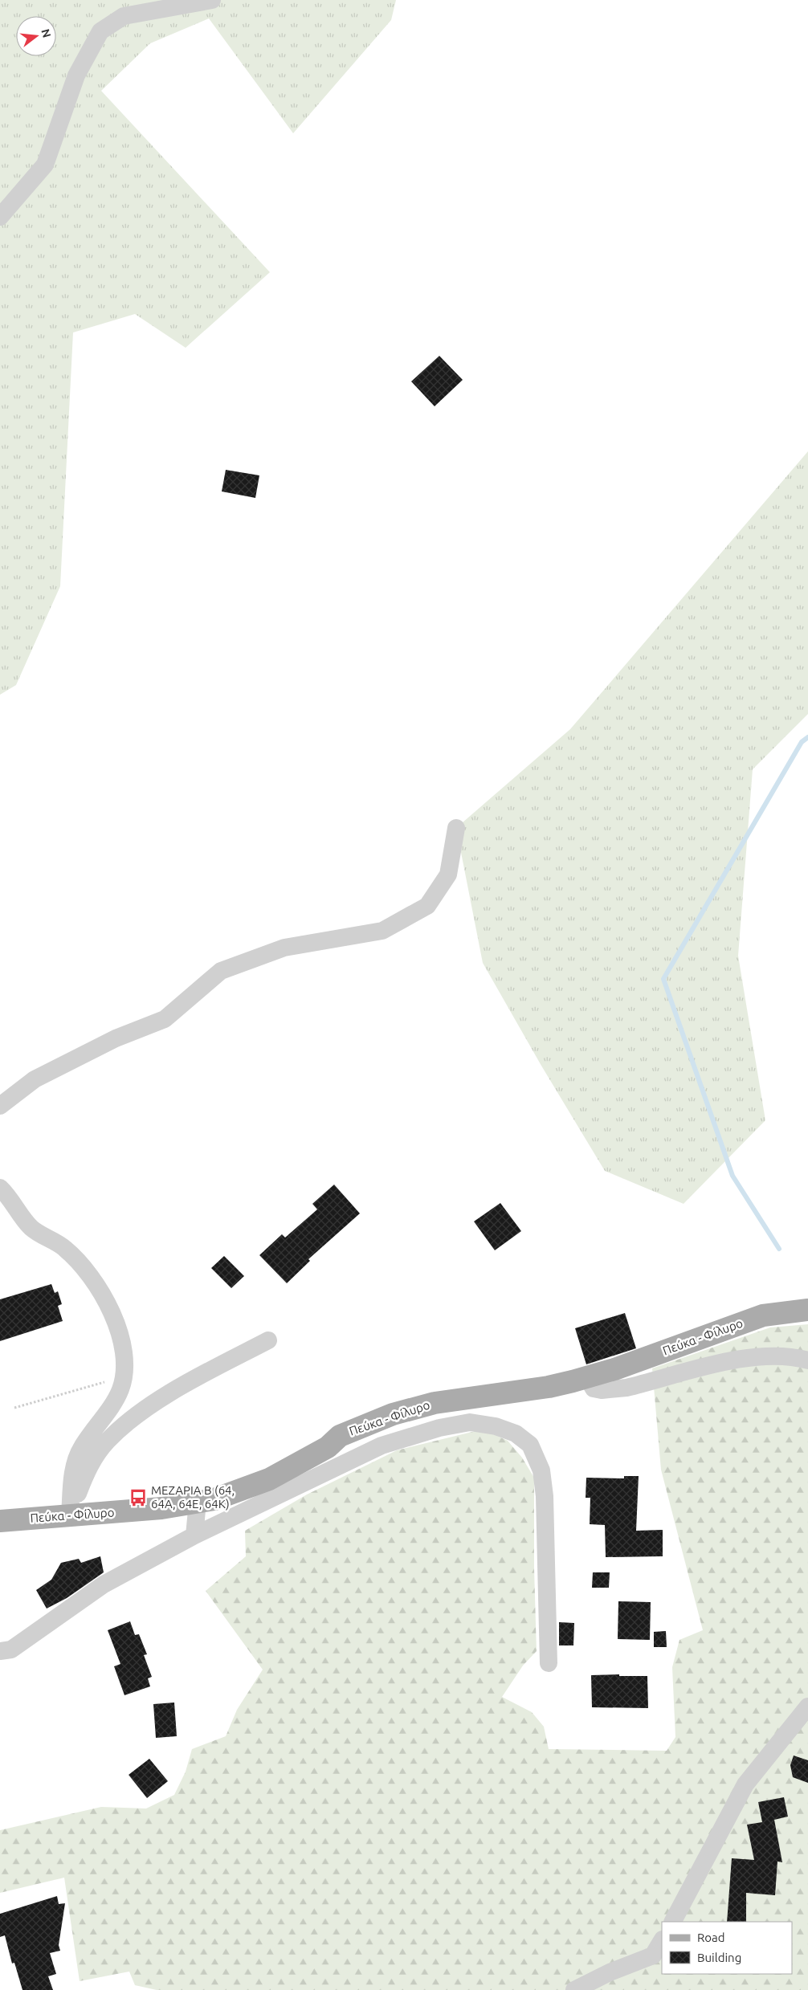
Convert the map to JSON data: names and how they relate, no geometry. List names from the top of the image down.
{
  "streets": {
    "main road": ["Πεύκα - Φίλυρο"]
  },
  "places": {
    "bus stop": ["ΜΕΖΑΡΙΑ B (64, 64Α, 64Ε, 64Κ)"]
  },
  "legend": ["Road", "Building"],
  "north": "right"
}
